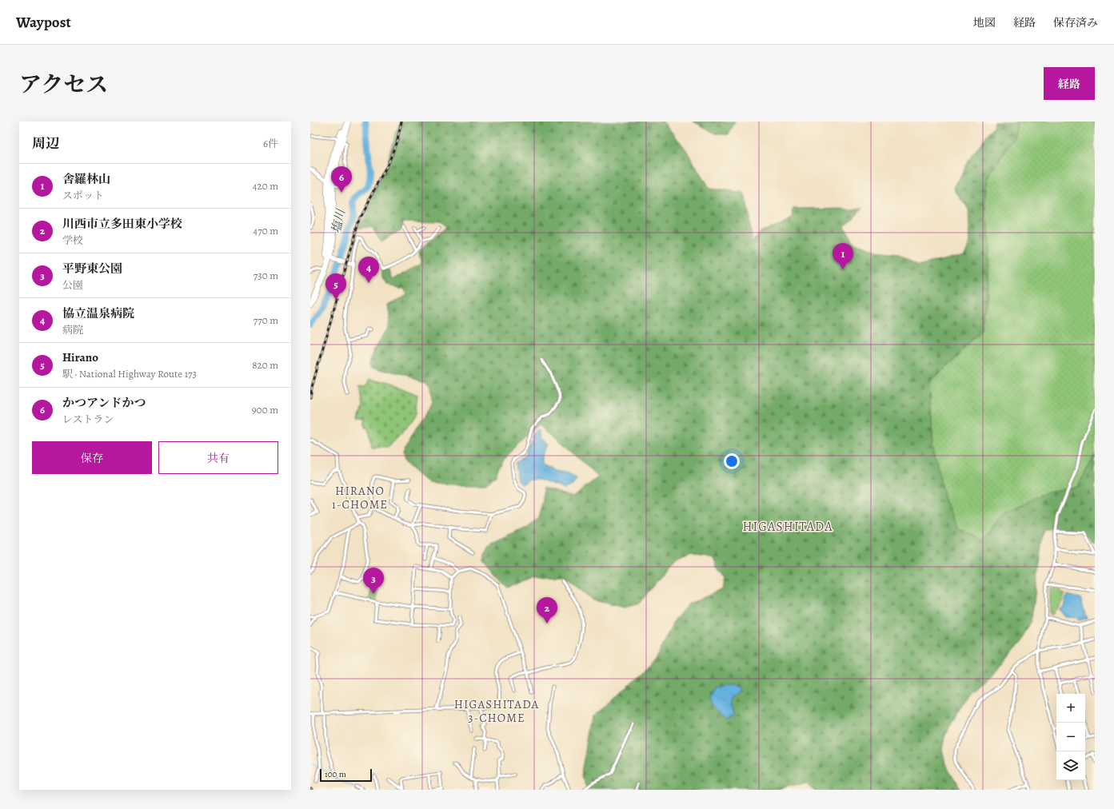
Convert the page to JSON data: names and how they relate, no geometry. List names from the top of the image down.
{
  "districts": ["HIRANO 1-CHOME", "HIGASHITADA", "HIGASHITADA 3-CHOME"],
  "water": ["塩川"],
  "scale_bar": "100 m",
  "page": {
    "header": "Waypost",
    "nav": ["地図", "経路", "保存済み"],
    "title": "アクセス",
    "buttons": [
      "経路",
      ["保存", "共有"]
    ],
    "heading": ["周辺", "6件"],
    "list": [
      {
        "mark": "1",
        "name": "舎羅林山",
        "note": "スポット",
        "value": "420 m"
      },
      {
        "mark": "2",
        "name": "川西市立多田東小学校",
        "note": "学校",
        "value": "470 m"
      },
      {
        "mark": "3",
        "name": "平野東公園",
        "note": "公園",
        "value": "730 m"
      },
      {
        "mark": "4",
        "name": "協立温泉病院",
        "note": "病院",
        "value": "770 m"
      },
      {
        "mark": "5",
        "name": "Hirano",
        "note": "駅 · National Highway Route 173",
        "value": "820 m"
      },
      {
        "mark": "6",
        "name": "かつアンドかつ",
        "note": "レストラン",
        "value": "900 m"
      }
    ],
    "pins": [
      "6",
      "1",
      "4",
      "5",
      "3",
      "2"
    ],
    "map_buttons": ["+", "−"],
    "scale": "100 m"
  }
}
